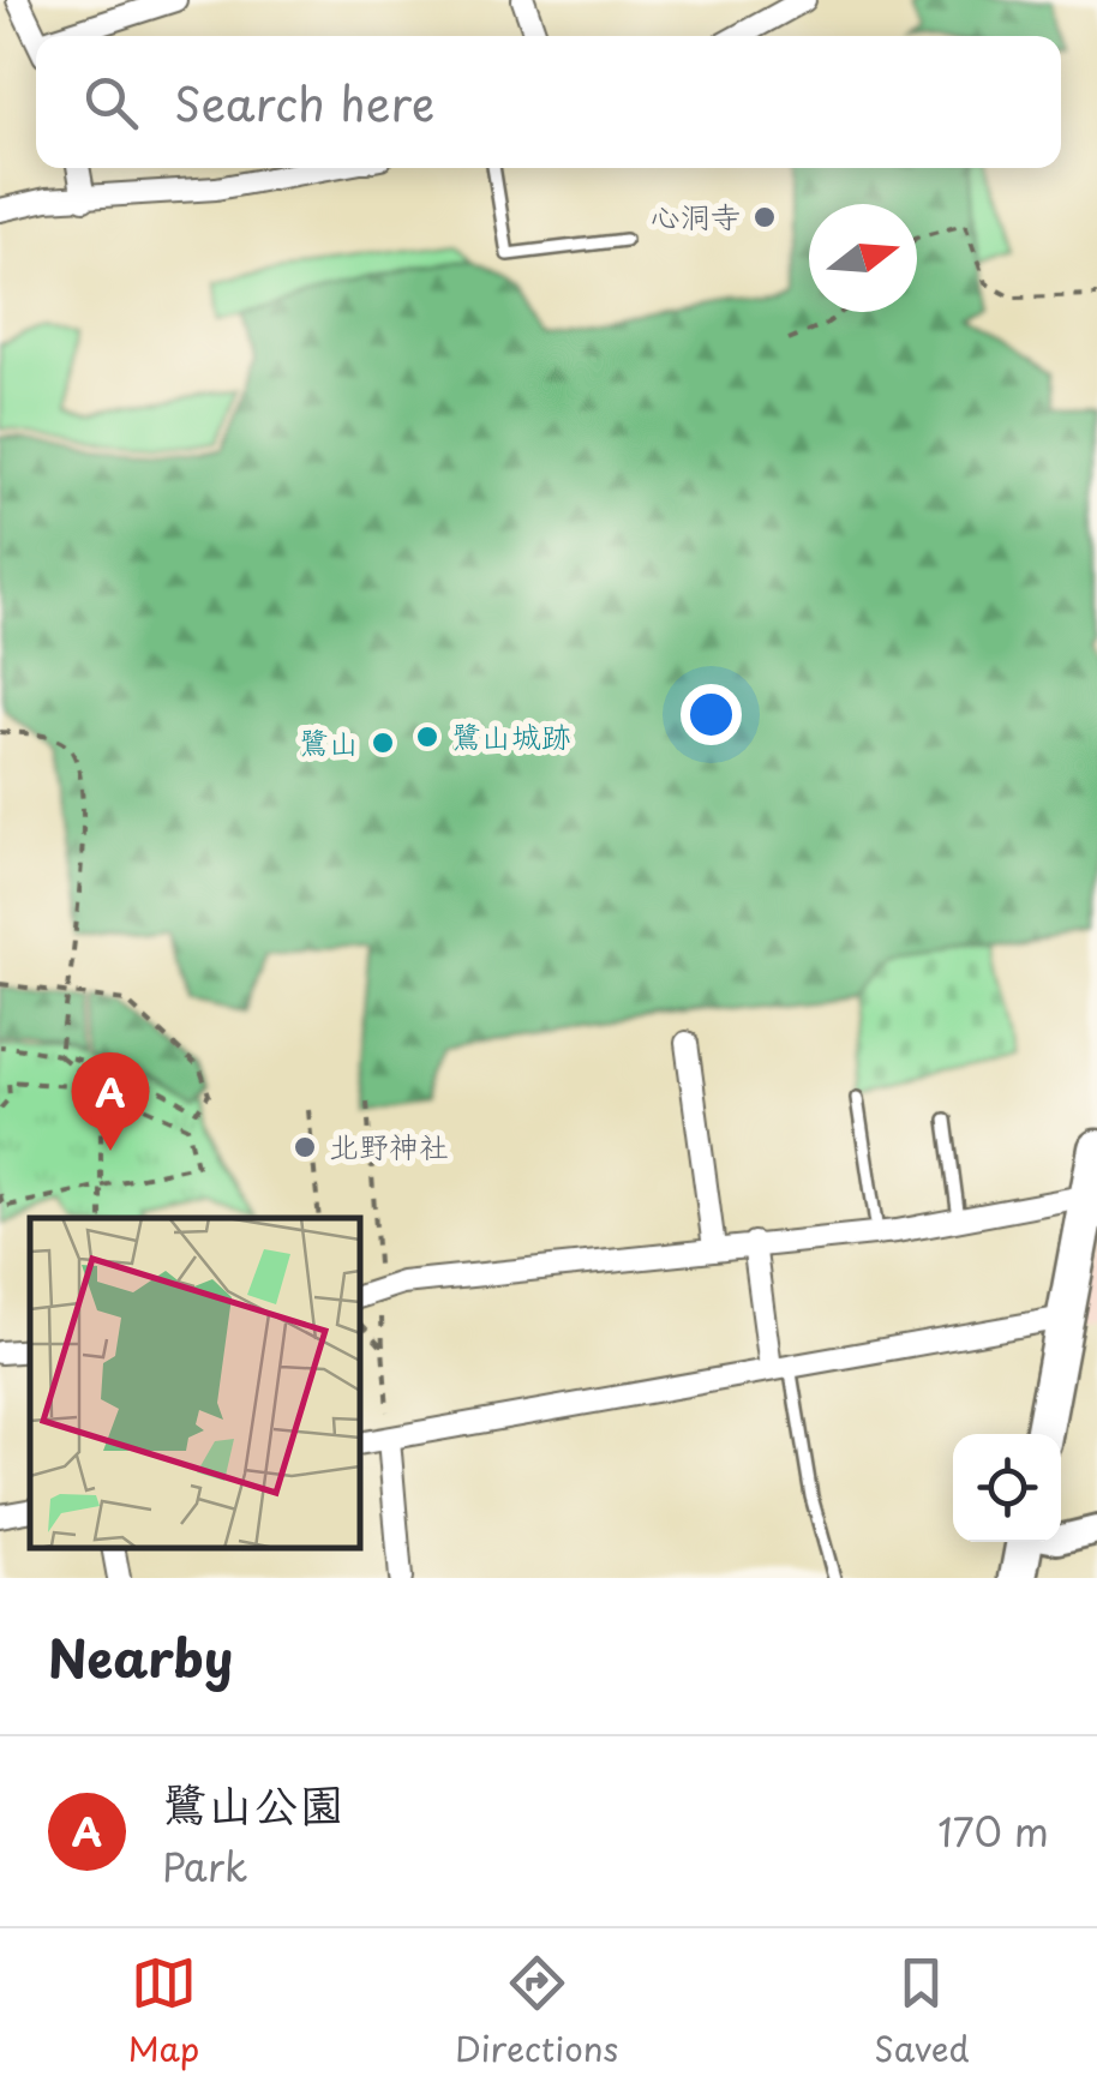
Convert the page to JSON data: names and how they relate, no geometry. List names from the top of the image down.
{
  "places": [
    "心洞寺",
    "鷺山城跡",
    "鷺山",
    "北野神社"
  ],
  "north": "right",
  "page": {
    "search": "Search here",
    "pins": "A",
    "heading": "Nearby",
    "list": [
      {
        "mark": "A",
        "name": "鷺山公園",
        "note": "Park",
        "value": "170 m"
      }
    ],
    "nav": ["Map", "Directions", "Saved"]
  }
}
